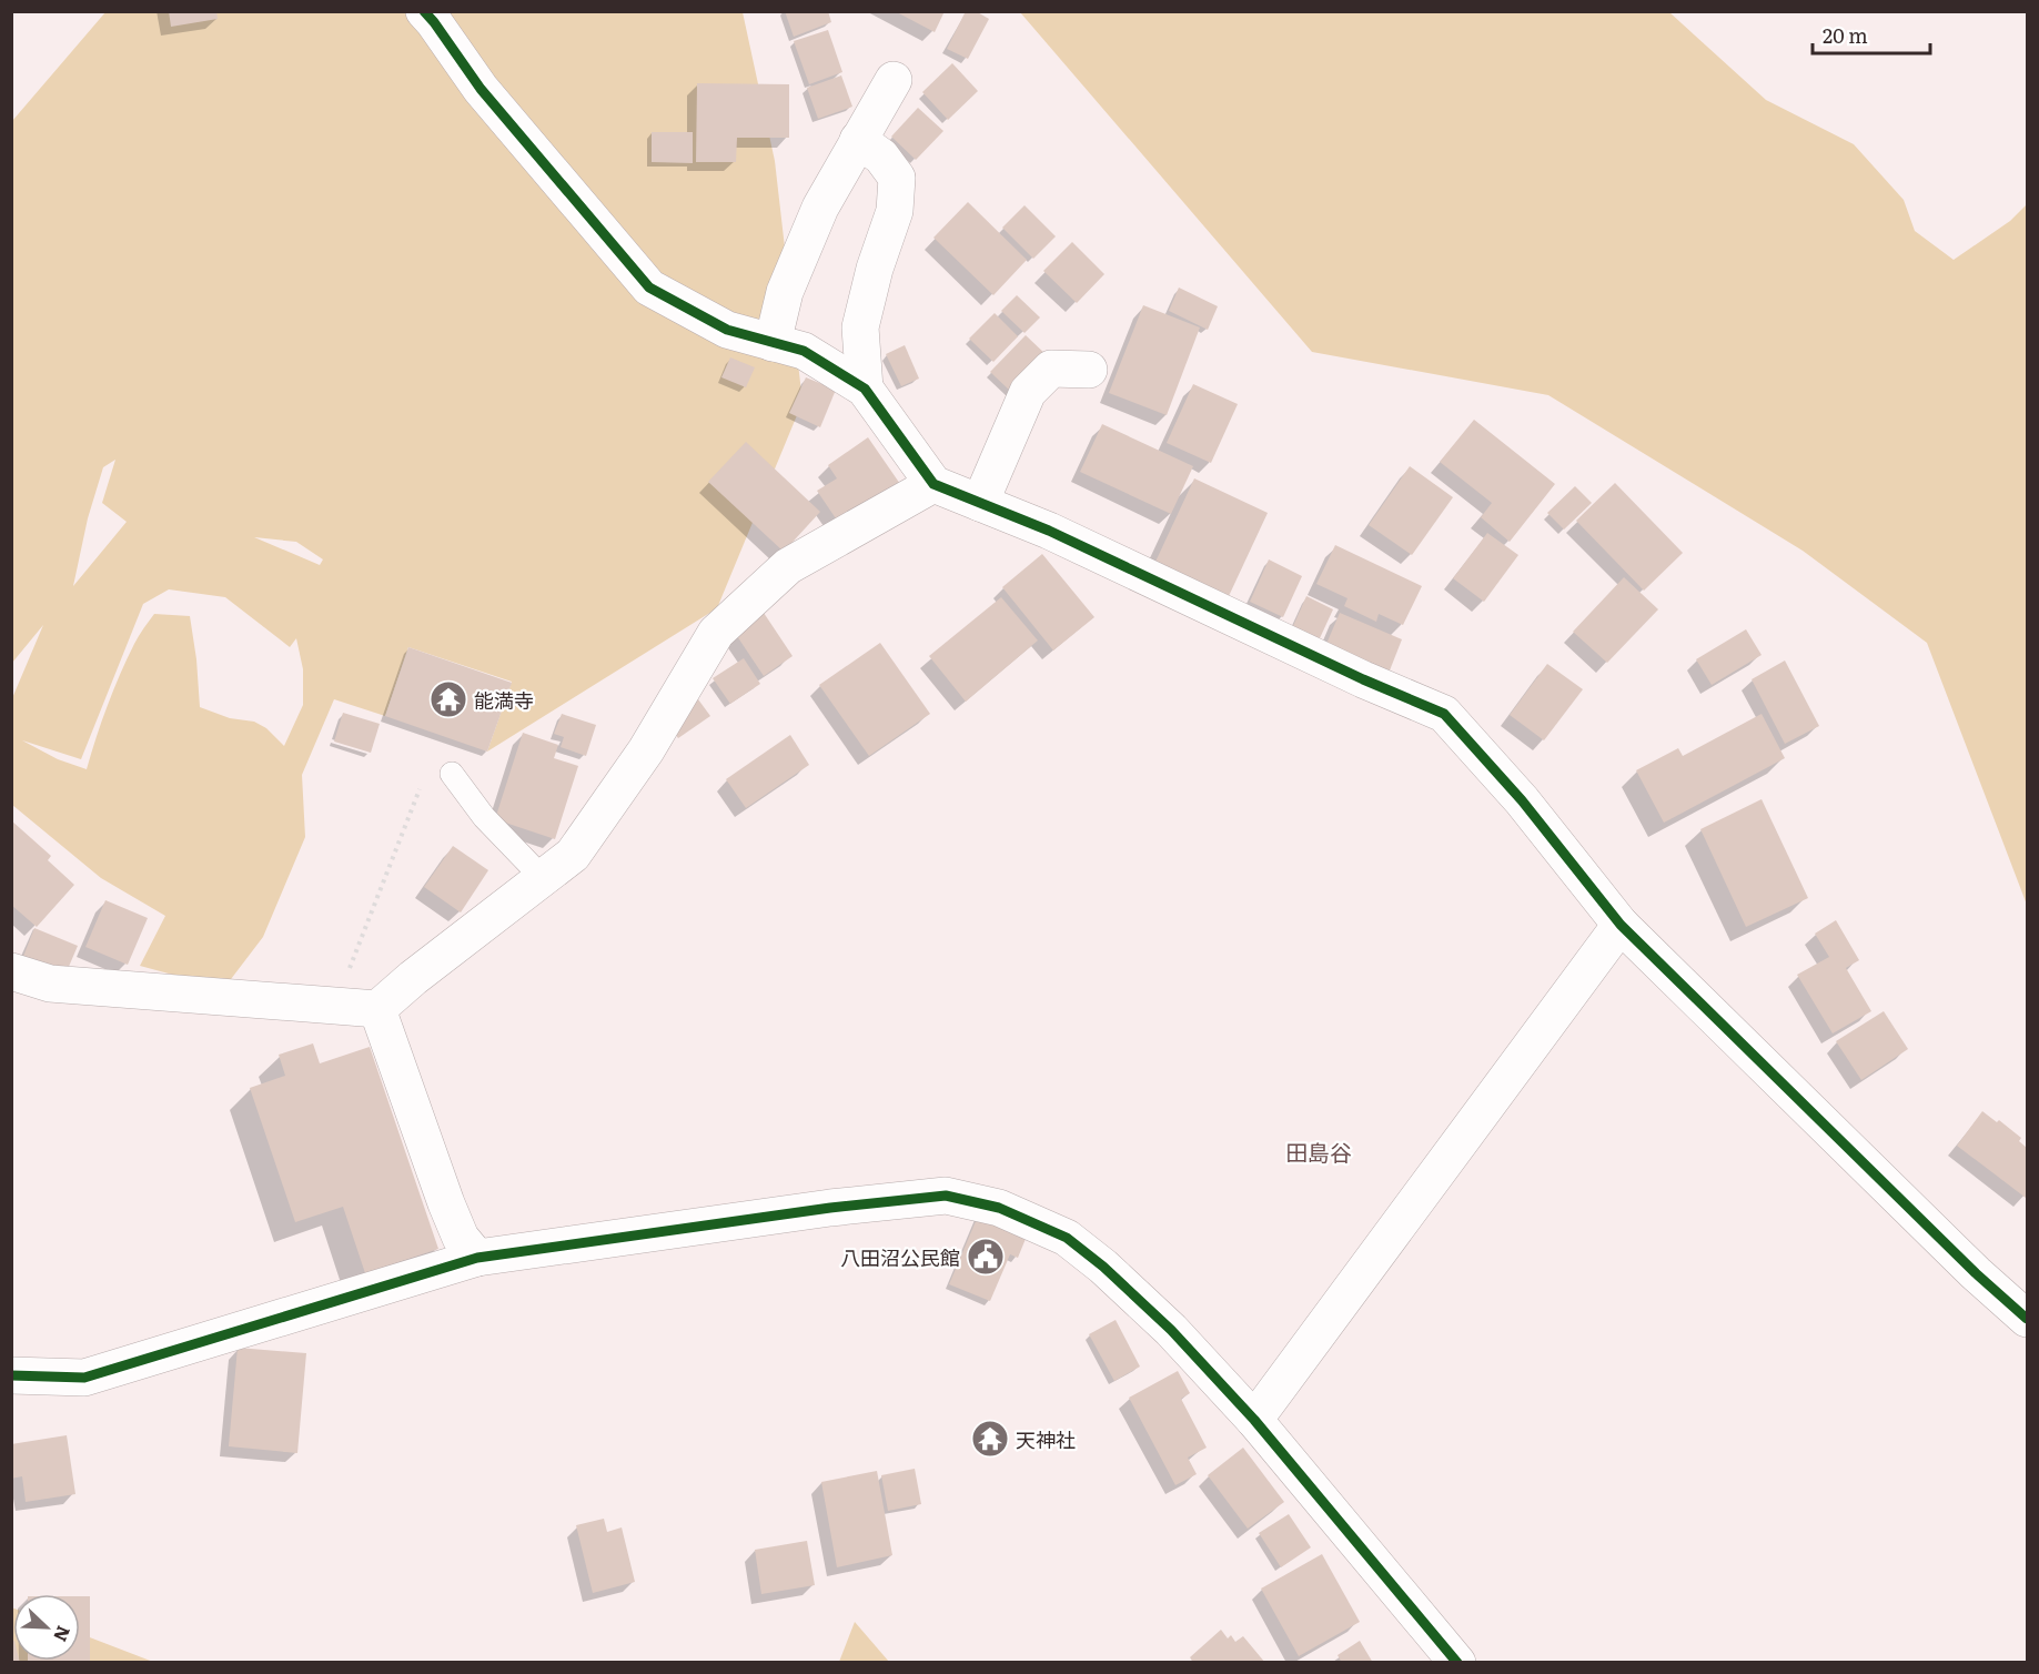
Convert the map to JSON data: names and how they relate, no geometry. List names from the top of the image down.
{
  "districts": ["田島谷"],
  "places": {
    "temple": ["能満寺", "天神社"],
    "public building": ["八田沼公民館"]
  },
  "scale_bar": "20 m",
  "north": "bottom right"
}
